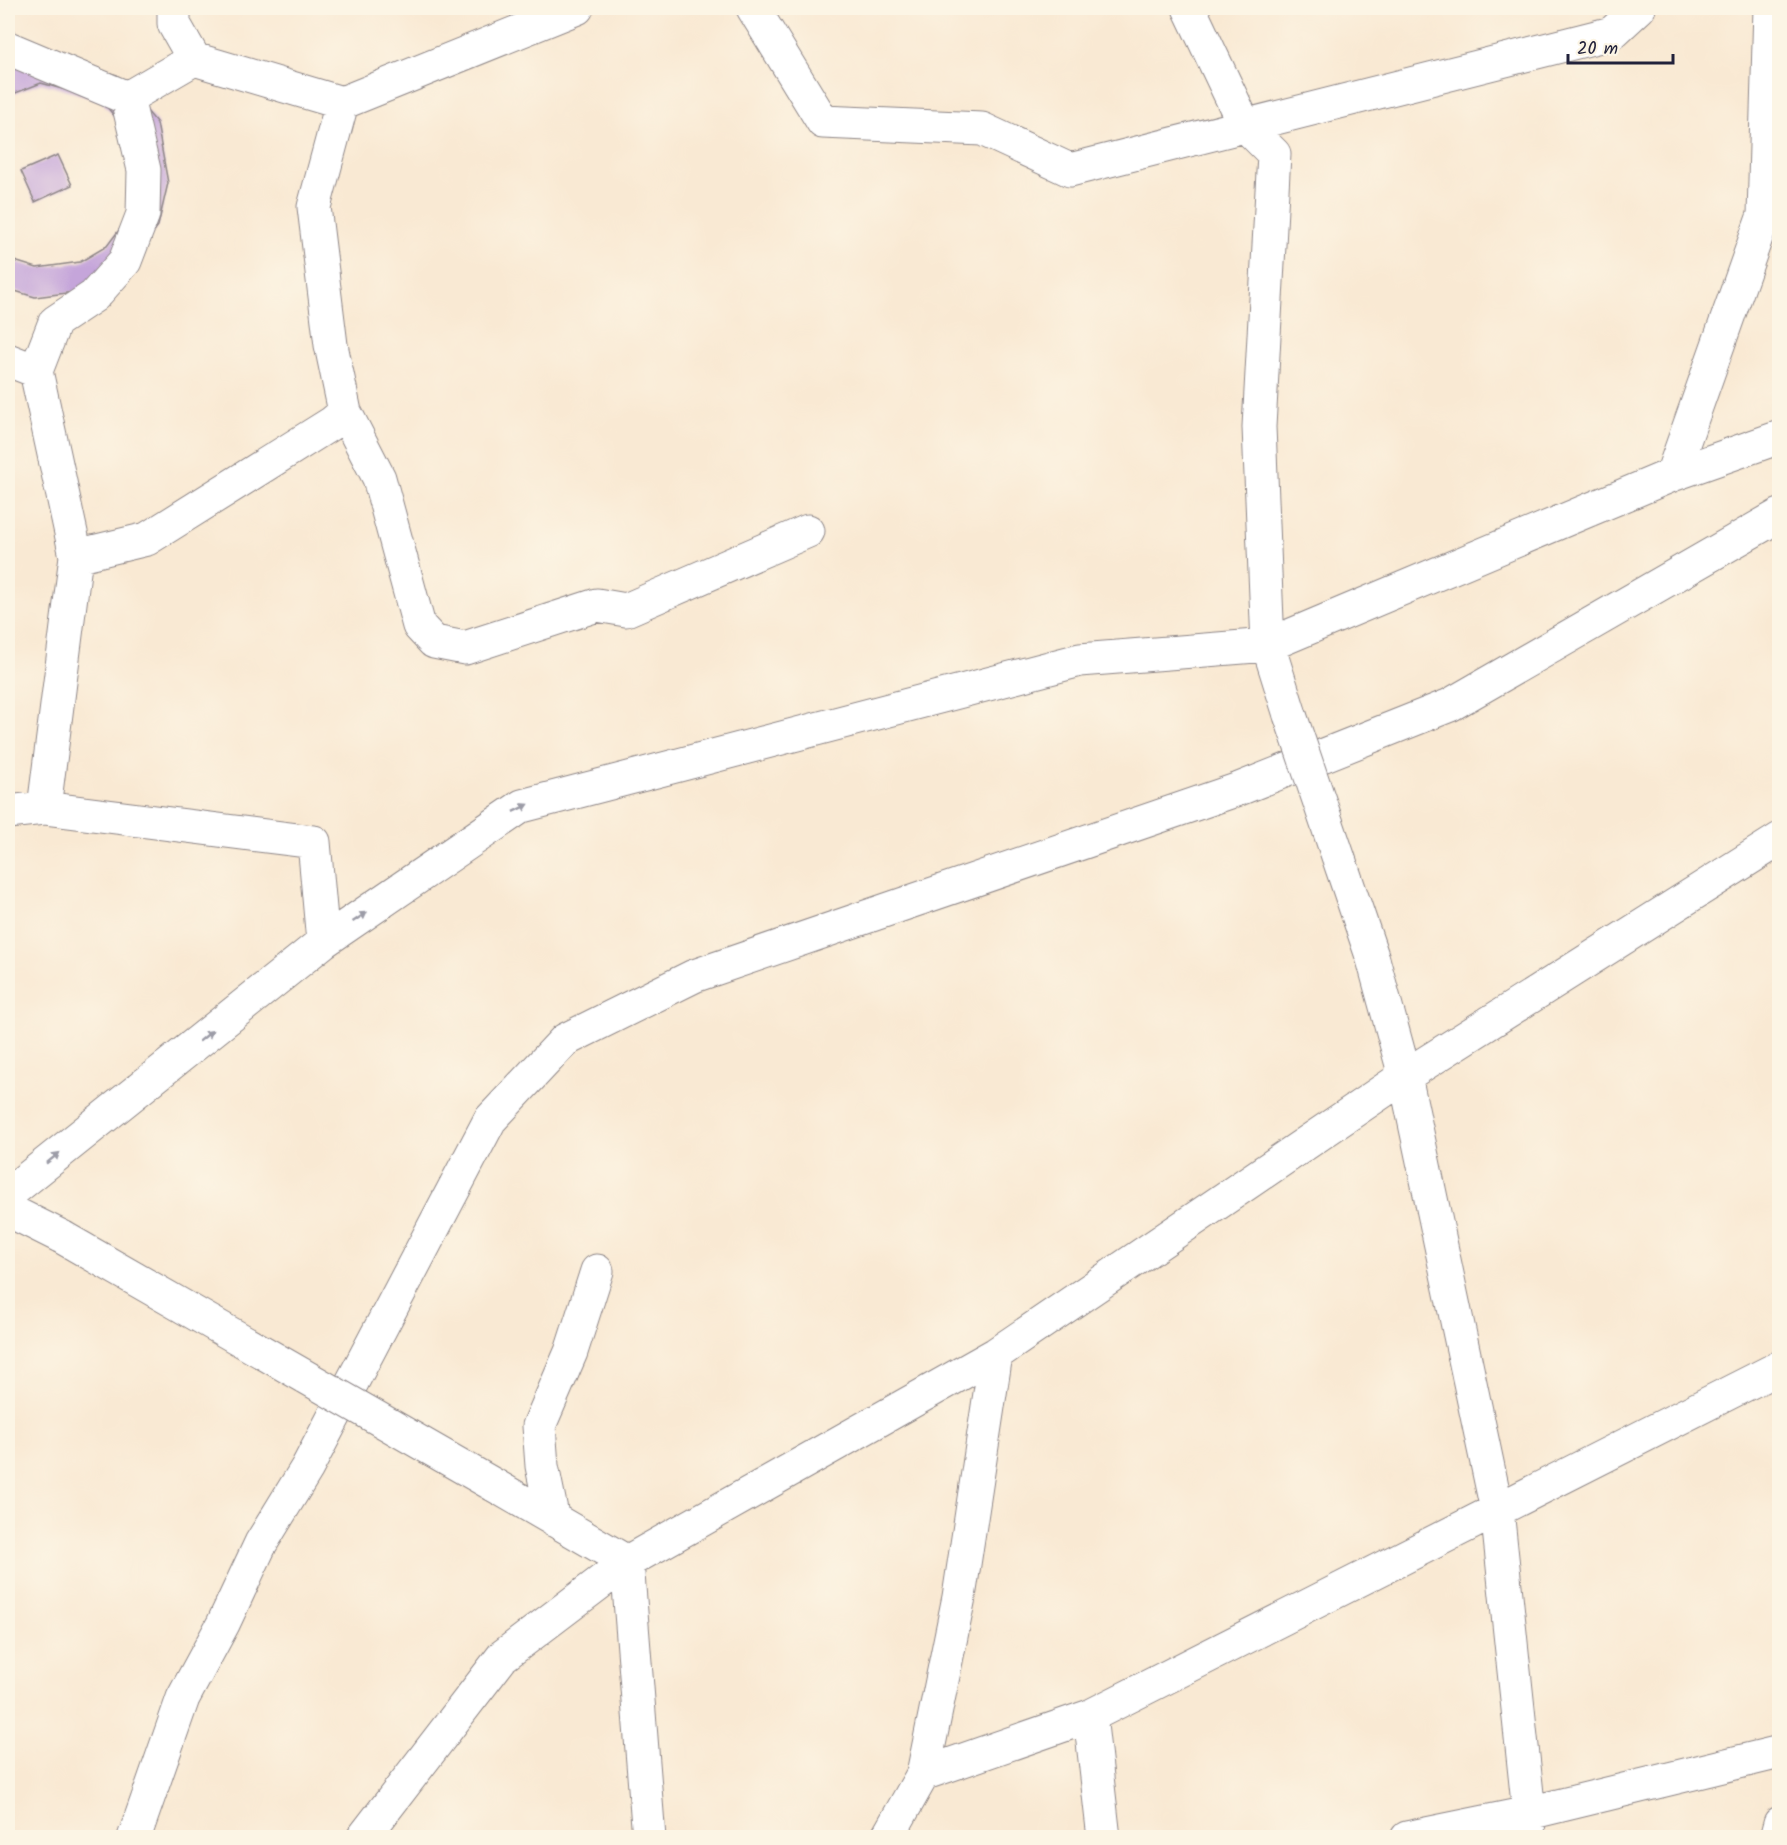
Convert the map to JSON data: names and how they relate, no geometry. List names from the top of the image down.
{
  "scale_bar": "20 m"
}
